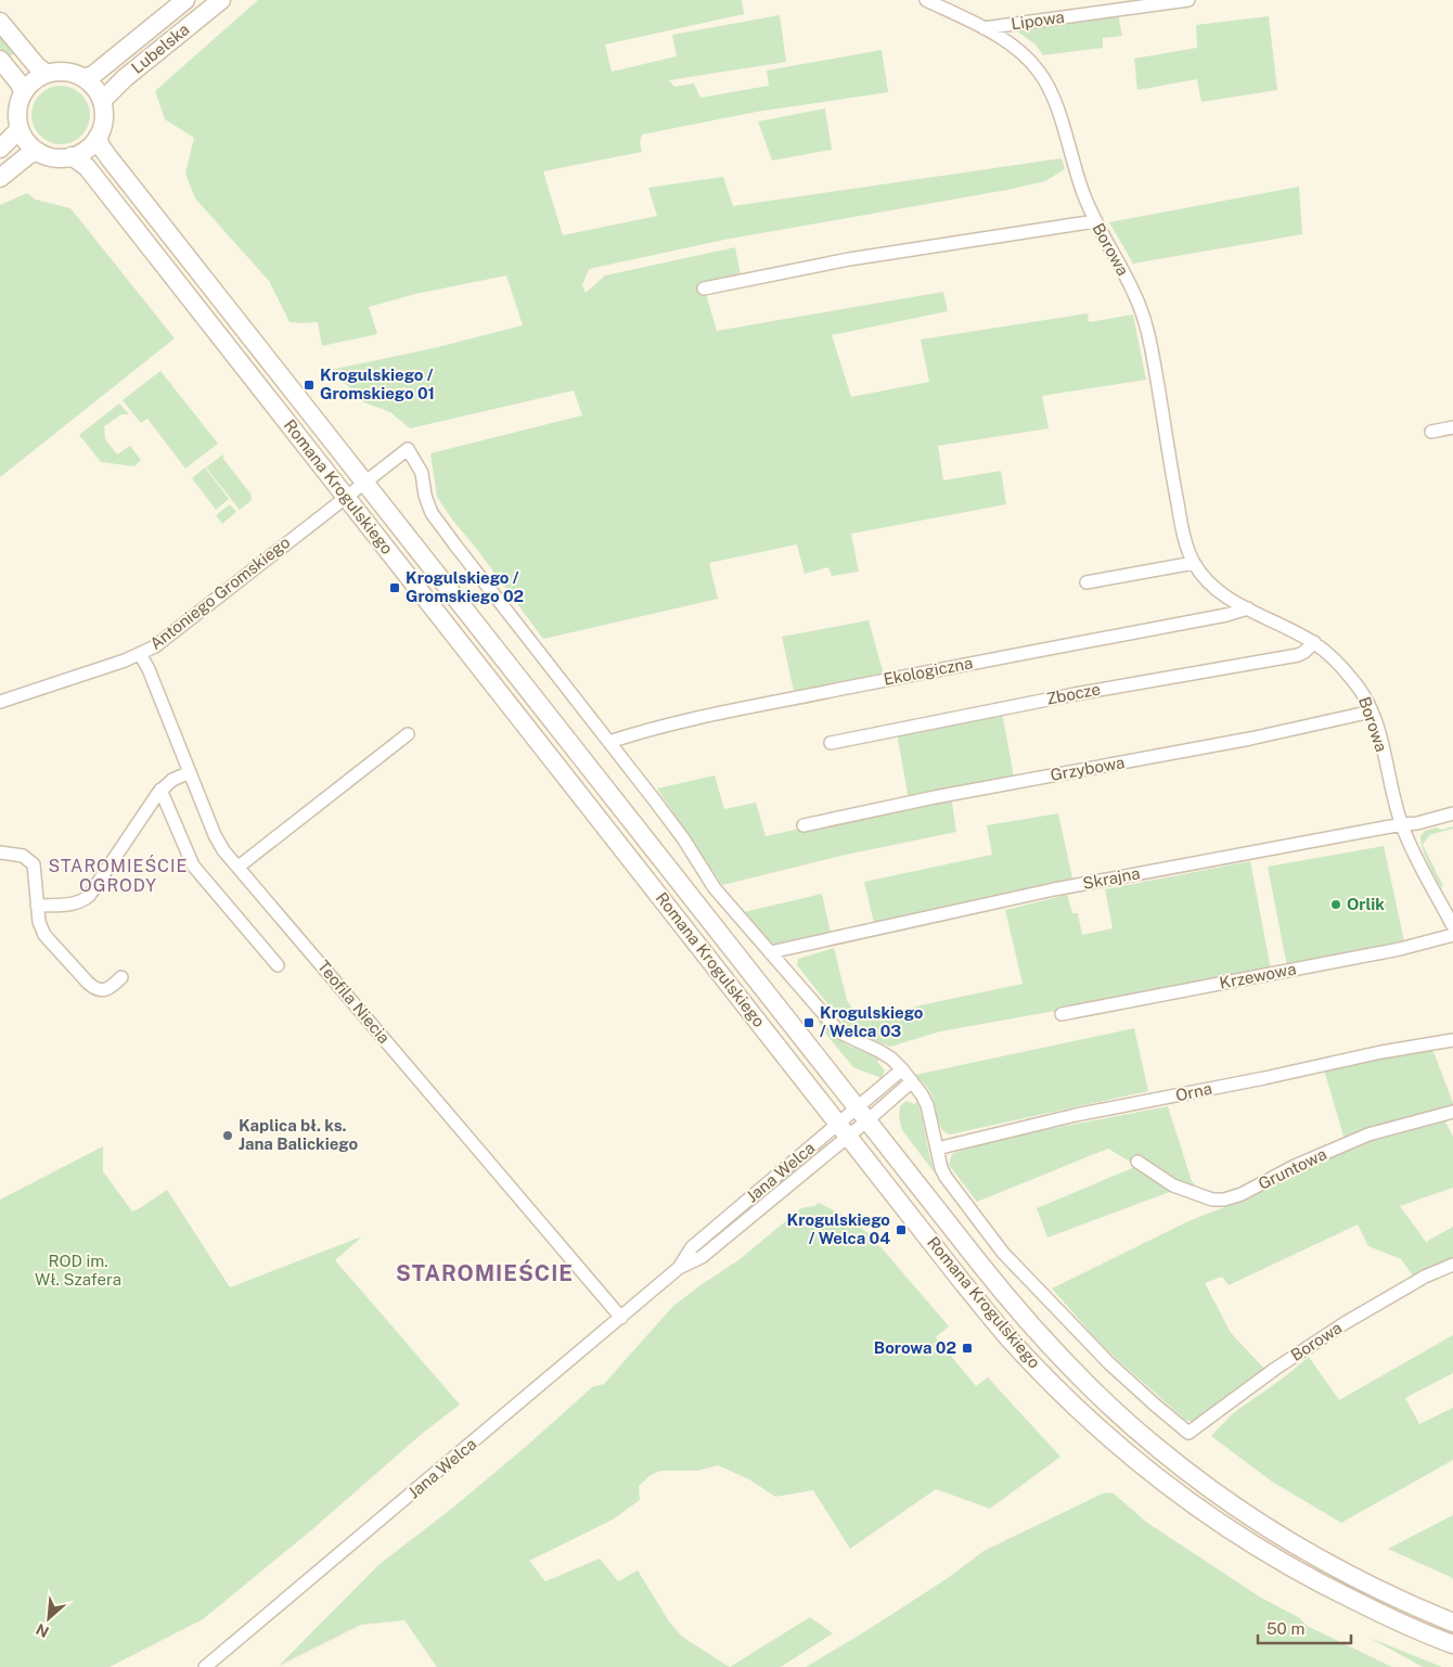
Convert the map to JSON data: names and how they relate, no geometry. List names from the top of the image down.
{
  "streets": {
    "main road": ["Lubelska", "Romana Krogulskiego"],
    "street": [
      "Lipowa",
      "Borowa",
      "Antoniego Gromskiego",
      "Ekologiczna",
      "Zbocze",
      "Grzybowa",
      "Skrajna",
      "Krzewowa",
      "Teofila Niecia",
      "Orna",
      "Gruntowa",
      "Jana Welca"
    ]
  },
  "crossings": [
    ["Lipowa", "Borowa"],
    ["Lubelska", "Romana Krogulskiego"],
    ["Borowa", "Ekologiczna"],
    ["Borowa", "Zbocze"],
    ["Borowa", "Grzybowa"],
    ["Borowa", "Skrajna"],
    ["Borowa", "Orna"],
    ["Romana Krogulskiego", "Antoniego Gromskiego"],
    ["Romana Krogulskiego", "Jana Welca"],
    ["Antoniego Gromskiego", "Ekologiczna"],
    ["Antoniego Gromskiego", "Teofila Niecia"],
    ["Teofila Niecia", "Jana Welca"]
  ],
  "districts": ["STAROMIEŚCIE OGRODY", "STAROMIEŚCIE"],
  "parks": ["ROD im. Wł. Szafera"],
  "places": {
    "transit": [
      "Krogulskiego / Gromskiego 01",
      "Krogulskiego / Gromskiego 02",
      "Krogulskiego / Welca 03",
      "Krogulskiego / Welca 04",
      "Borowa 02"
    ],
    "other": ["Orlik", "Kaplica bł. ks. Jana Balickiego"]
  },
  "scale_bar": "50 m",
  "north": "bottom left"
}
